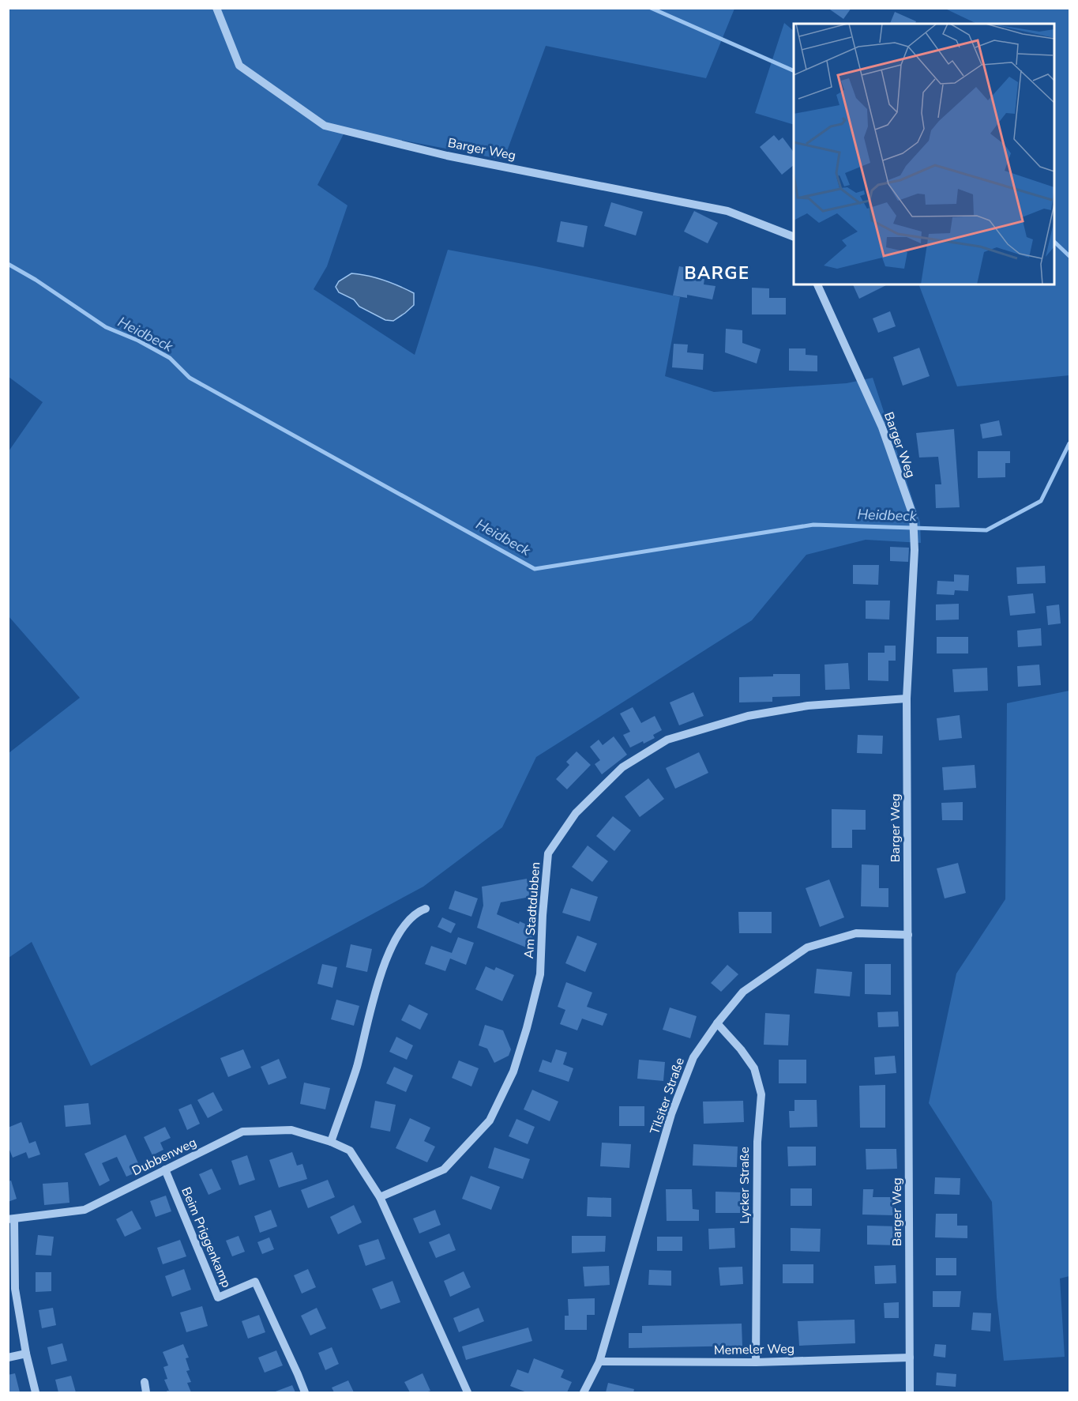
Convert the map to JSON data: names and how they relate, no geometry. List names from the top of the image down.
{
  "streets": {
    "street": [
      "Barger Weg",
      "Am Stadtdubben",
      "Tilsiter Straße",
      "Dubbenweg",
      "Lycker Straße",
      "Beim Priggenkamp",
      "Memeler Weg"
    ]
  },
  "crossings": [
    ["Barger Weg", "Am Stadtdubben"],
    ["Barger Weg", "Tilsiter Straße"],
    ["Barger Weg", "Memeler Weg"],
    ["Am Stadtdubben", "Dubbenweg"],
    ["Tilsiter Straße", "Lycker Straße"],
    ["Tilsiter Straße", "Memeler Weg"],
    ["Dubbenweg", "Beim Priggenkamp"],
    ["Lycker Straße", "Memeler Weg"]
  ],
  "districts": ["BARGE"],
  "water": ["Heidbeck"]
}
